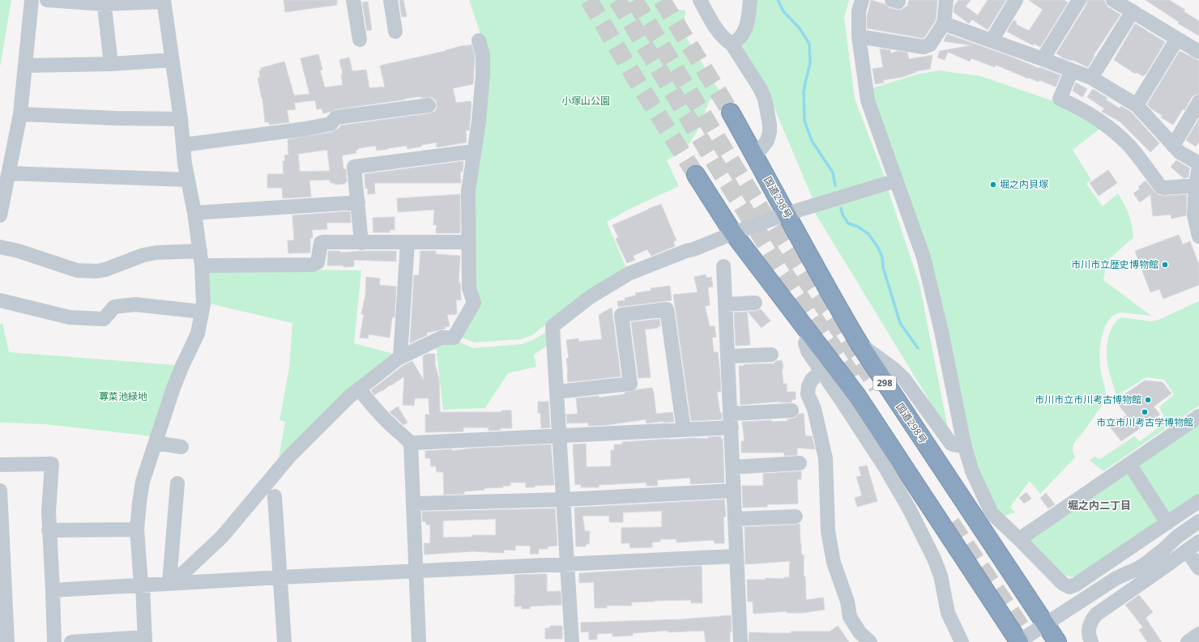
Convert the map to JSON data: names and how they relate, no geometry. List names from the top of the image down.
{
  "streets": {
    "highway": ["国道298号", "298"]
  },
  "districts": ["堀之内二丁目"],
  "parks": ["小塚山公園", "蓴菜池緑地"],
  "places": [
    "堀之内貝塚",
    "市川市立歴史博物館",
    "市川市立市川考古博物館",
    "市立市川考古学博物館"
  ]
}
